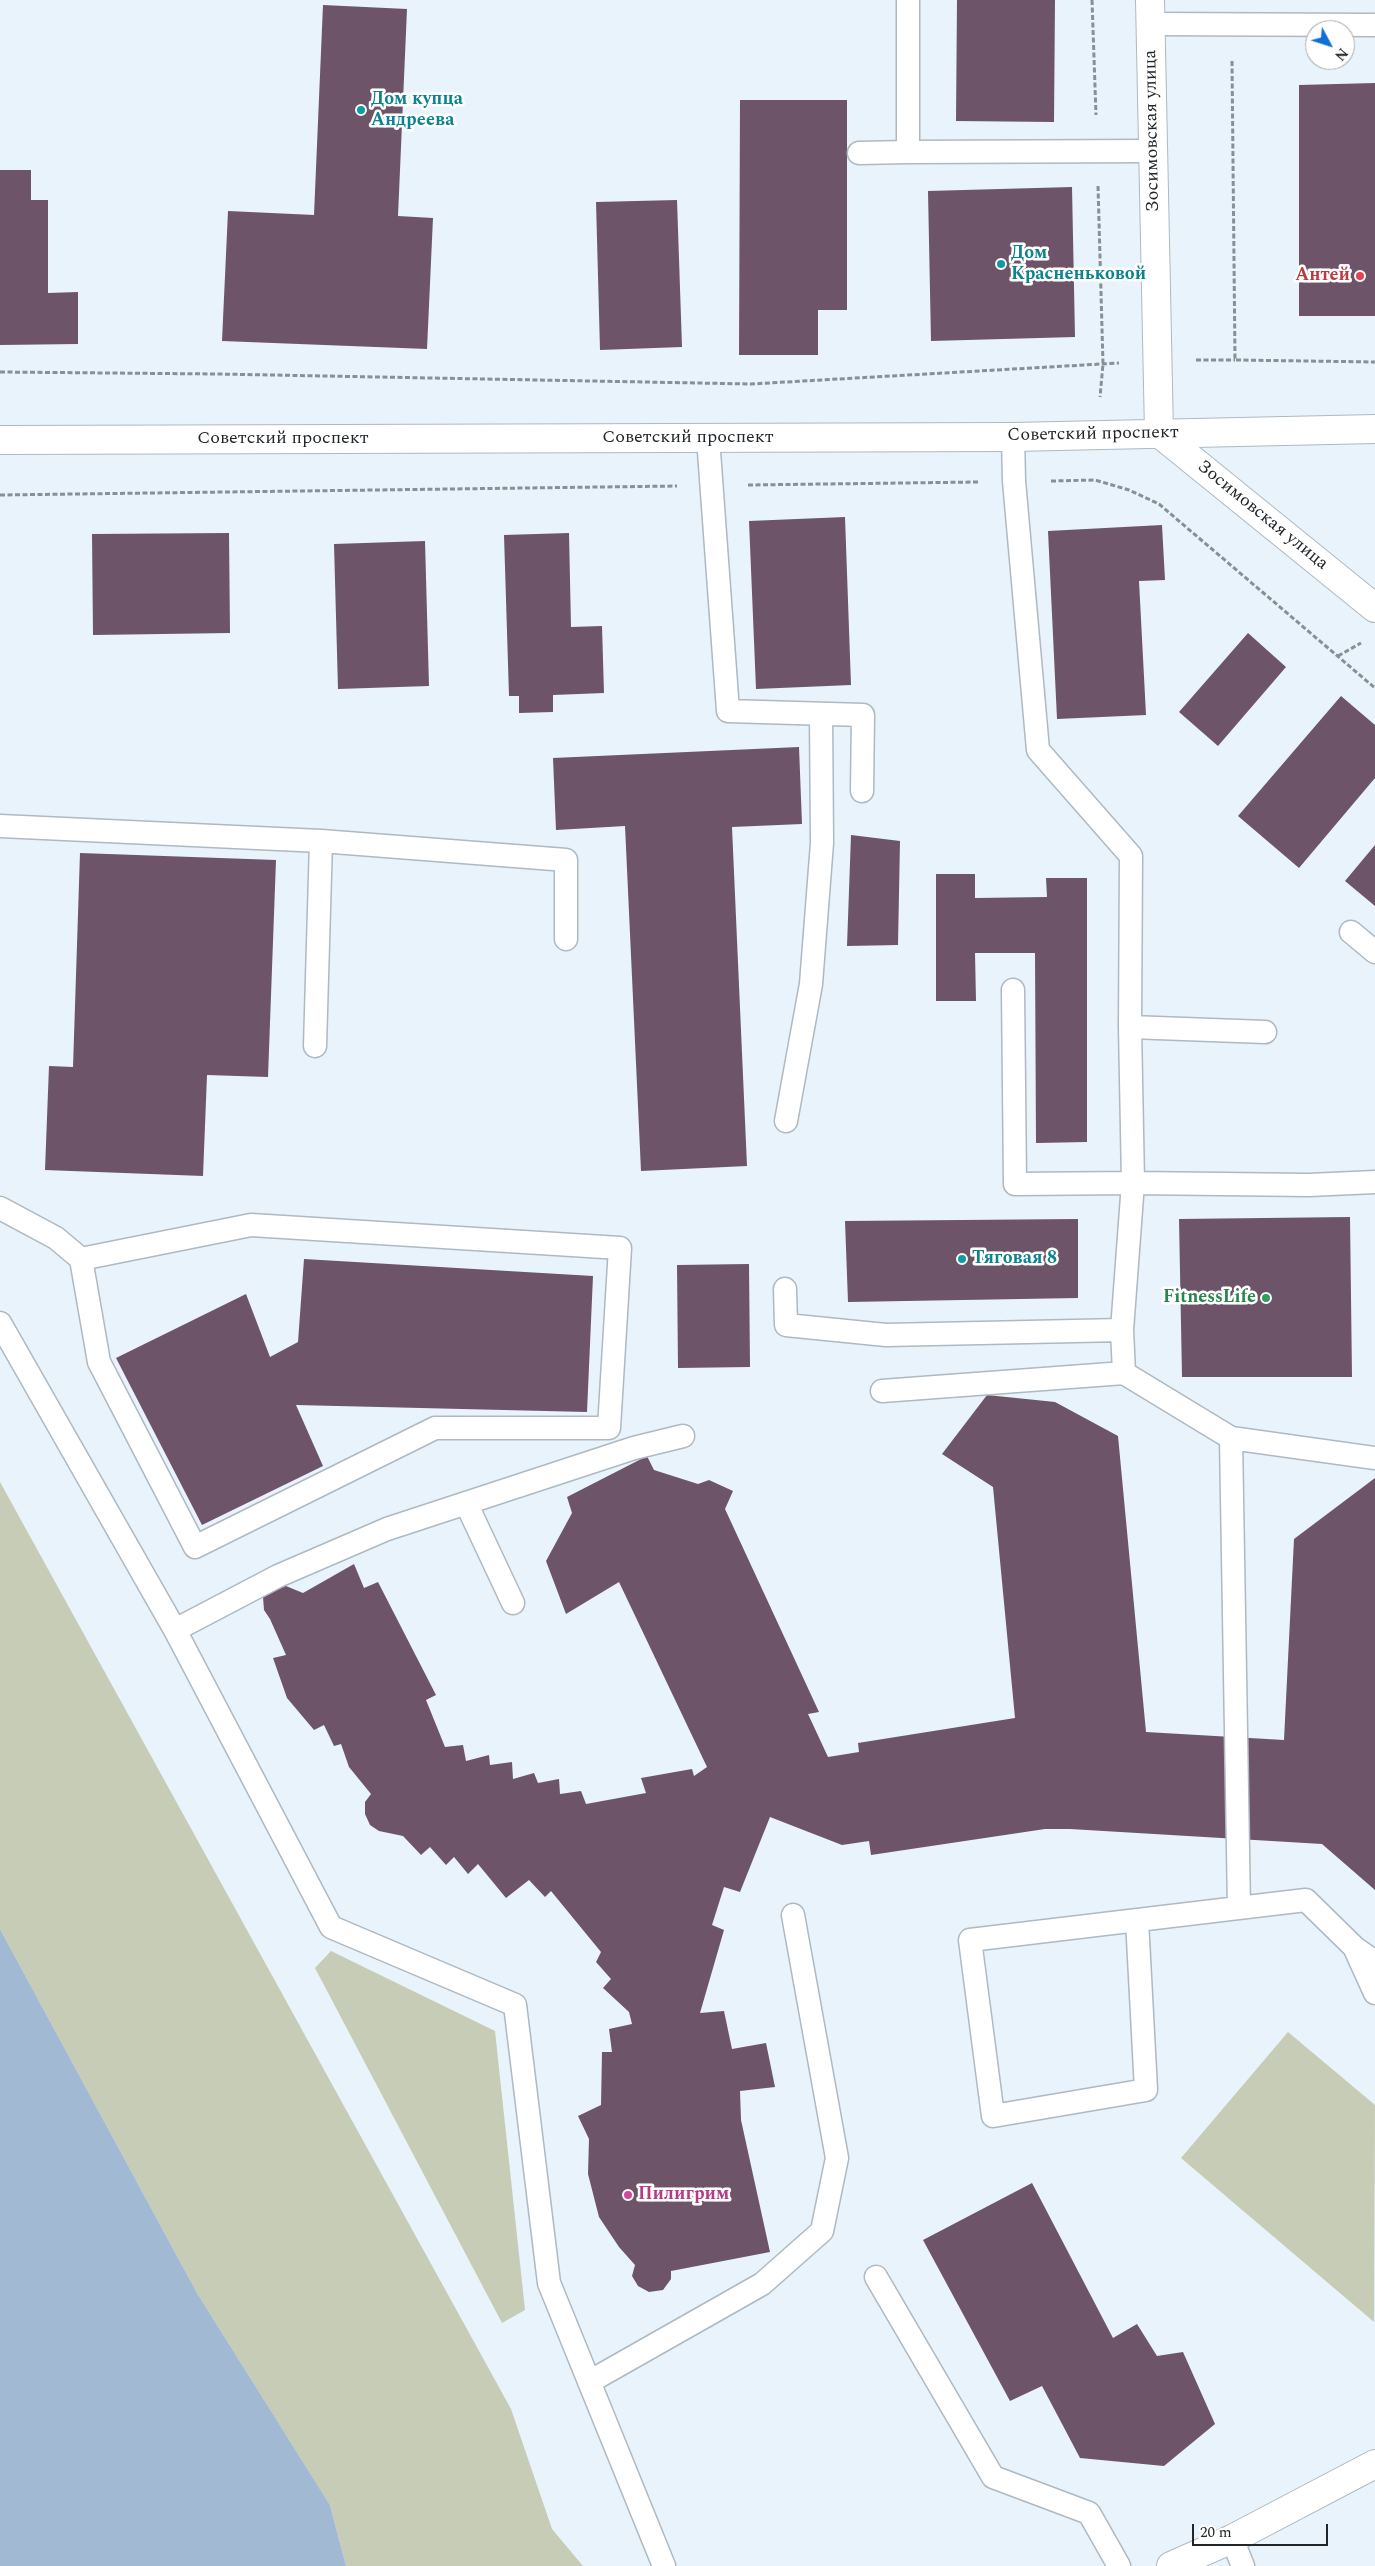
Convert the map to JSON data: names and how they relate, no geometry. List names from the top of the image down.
{
  "streets": {
    "street": ["Зосимовская улица", "Советский проспект"]
  },
  "crossings": [
    ["Зосимовская улица", "Советский проспект"]
  ],
  "places": [
    "Дом купца Андреева",
    "Дом Красненьковой",
    "Антей",
    "Тяговая 8",
    "FitnessLife",
    "Пилигрим"
  ],
  "scale_bar": "20 m",
  "north": "bottom right"
}
